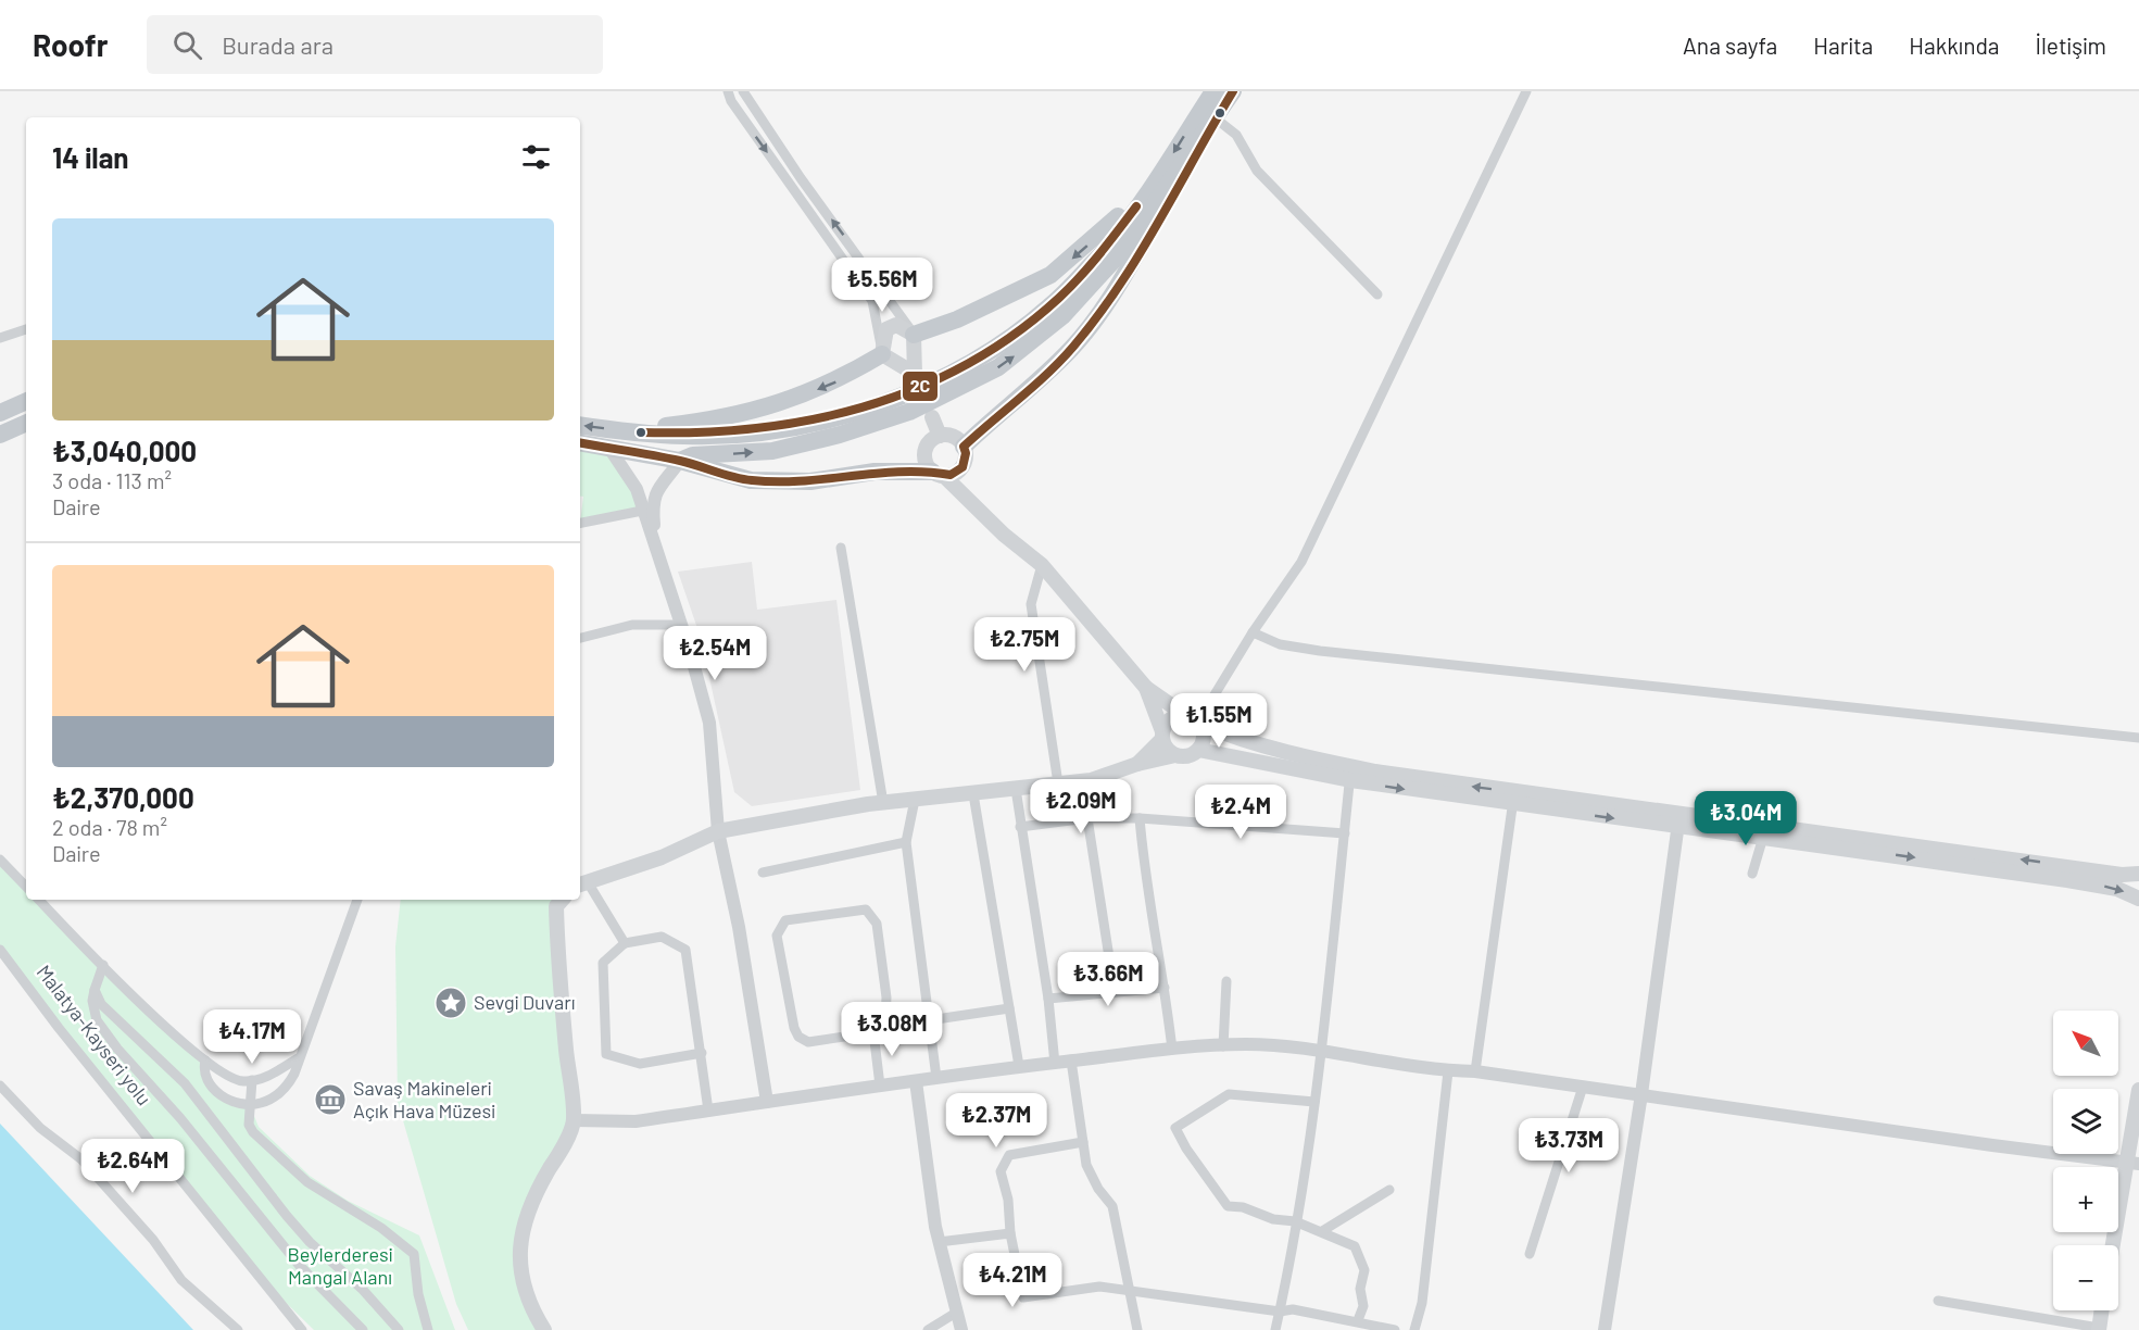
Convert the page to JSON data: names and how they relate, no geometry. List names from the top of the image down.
{
  "streets": {
    "street": ["Malatya-Kayseri yolu"]
  },
  "parks": ["Beylerderesi Mangal Alanı"],
  "places": {
    "place": ["Sevgi Duvarı"],
    "museum": ["Savaş Makineleri Açık Hava Müzesi"]
  },
  "lines": ["transit line 2C"],
  "north": "top left",
  "page": {
    "header": "Roofr",
    "search": "Burada ara",
    "nav": [
      "Ana sayfa",
      "Harita",
      "Hakkında",
      "İletişim"
    ],
    "heading": "14 ilan",
    "list": [
      {
        "name": "₺3,040,000",
        "note": "3 oda · 113 m² · Daire"
      },
      {
        "name": "₺2,370,000",
        "note": "2 oda · 78 m² · Daire"
      }
    ],
    "price": [
      "₺5.56M",
      "₺2.75M",
      "₺2.54M",
      "₺1.55M",
      "₺2.09M",
      "₺2.4M",
      "₺3.04M",
      "₺3.66M",
      "₺3.08M",
      "₺4.17M",
      "₺2.37M",
      "₺3.73M",
      "₺2.64M",
      "₺4.21M"
    ],
    "map_buttons": ["+", "−"]
  }
}
